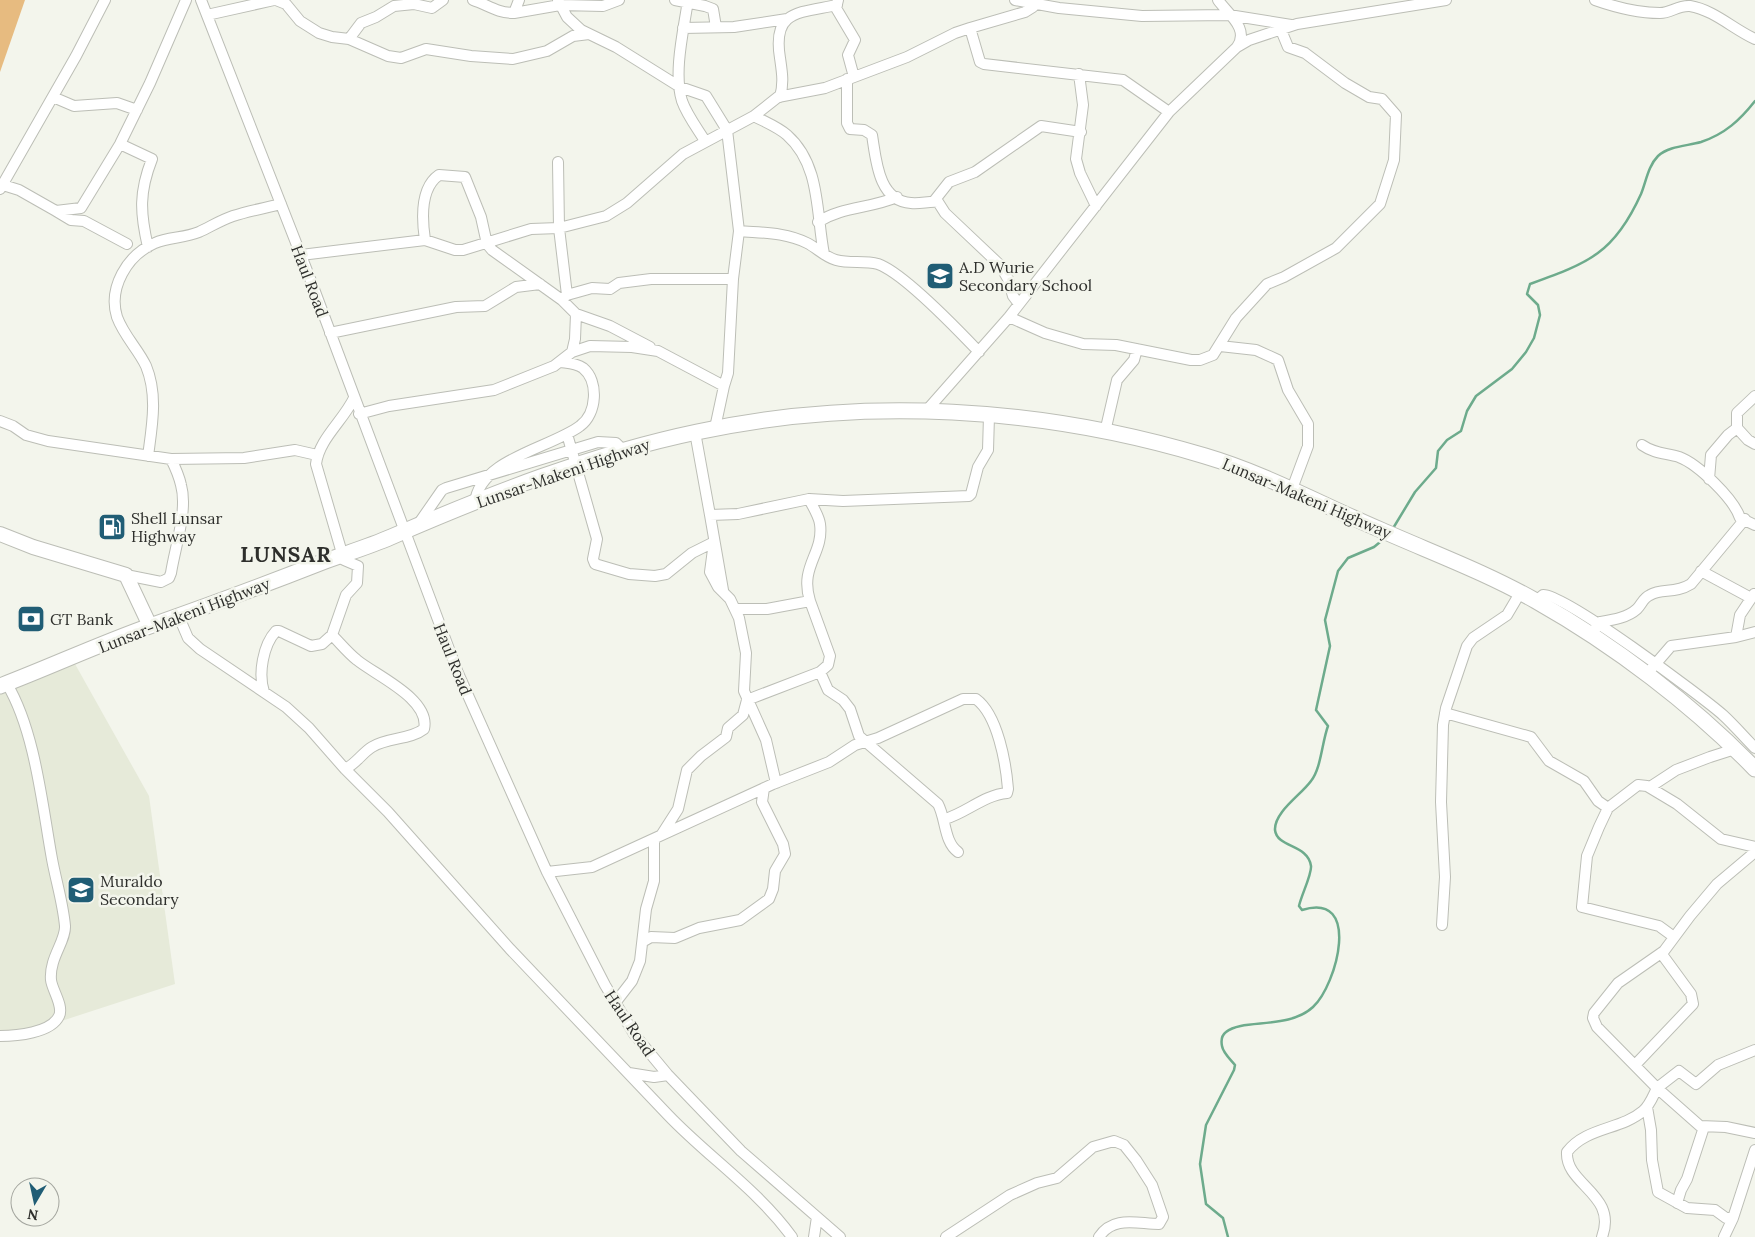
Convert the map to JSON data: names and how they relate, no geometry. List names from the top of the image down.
{
  "streets": {
    "main road": ["Lunsar-Makeni Highway"],
    "street": ["Haul Road"]
  },
  "crossings": [
    ["Haul Road", "Lunsar-Makeni Highway"]
  ],
  "districts": ["LUNSAR"],
  "places": {
    "school or university": ["A.D Wurie Secondary School", "Muraldo Secondary"],
    "fuel station": ["Shell Lunsar Highway"],
    "bank": ["GT Bank"]
  },
  "north": "bottom"
}
